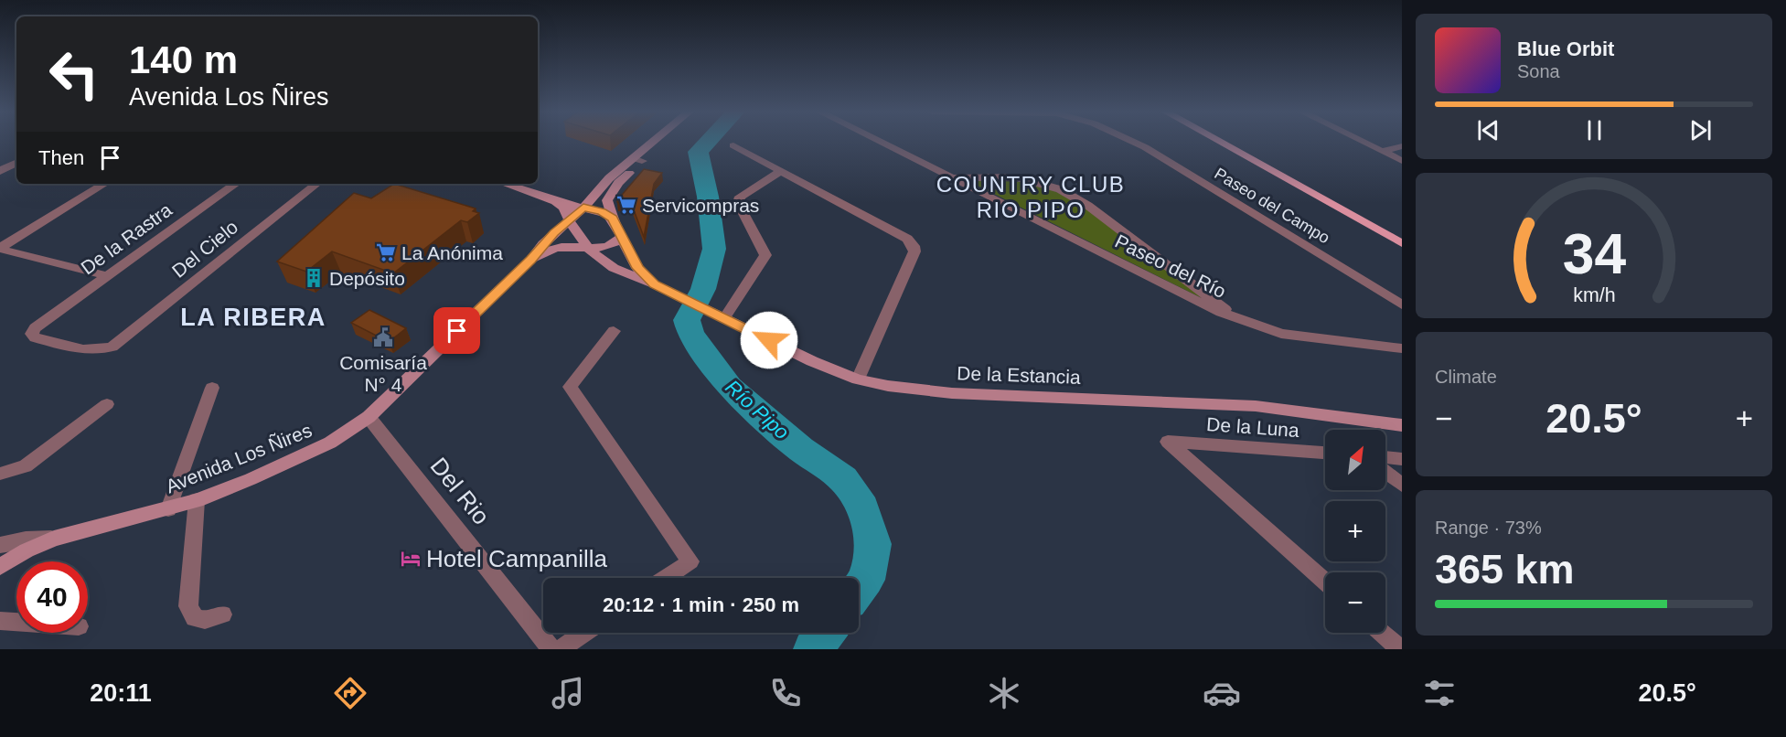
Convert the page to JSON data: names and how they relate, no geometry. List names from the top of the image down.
{
  "streets": {
    "street": [
      "Paseo del Campo",
      "De la Rastra",
      "Del Cielo",
      "Paseo del Río",
      "De la Estancia",
      "De la Luna",
      "Avenida Los Ñires",
      "Del Rio"
    ]
  },
  "crossings": [
    ["De la Rastra", "Del Cielo"],
    ["De la Estancia", "Avenida Los Ñires"],
    ["Avenida Los Ñires", "Del Rio"]
  ],
  "districts": ["COUNTRY CLUB RIO PIPO", "LA RIBERA"],
  "water": ["Río Pipo"],
  "places": {
    "supermarket": ["Servicompras", "La Anónima"],
    "building": ["Depósito"],
    "public building": ["Comisaría N° 4"],
    "hotel": ["Hotel Campanilla"]
  },
  "north": "top right",
  "page": {
    "turn": ["140 m", "Avenida Los Ñires"],
    "song": ["Blue Orbit", "Sona"],
    "then": "Then",
    "tile": [
      "Climate",
      ["Range · 73%", "365 km"]
    ],
    "heat": ["−", "20.5°", "+"],
    "map_buttons": ["+", "−"],
    "limit": "40",
    "trip": "20:12 · 1 min · 250 m",
    "tabs": ["20:11", "20.5°"],
    "gauge": ["34", "km/h"]
  }
}
